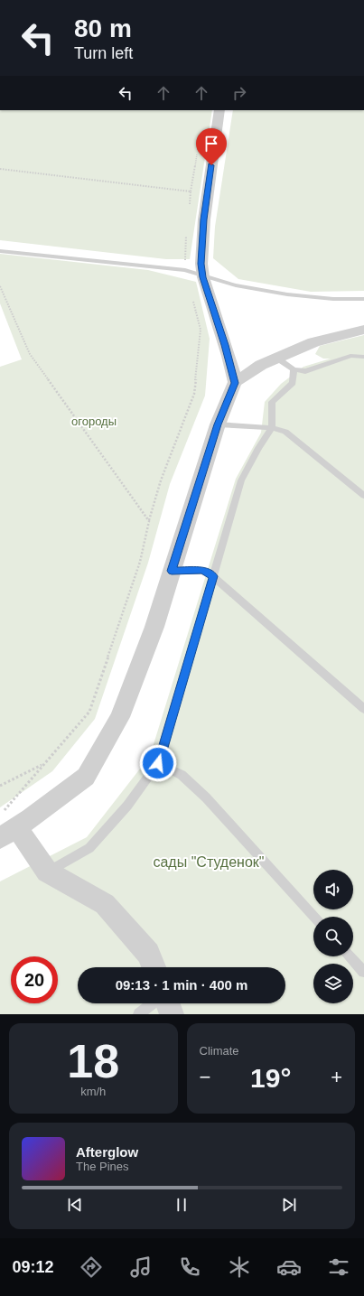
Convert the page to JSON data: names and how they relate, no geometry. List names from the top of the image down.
{
  "parks": ["огороды", "сады \"Студенок\""],
  "page": {
    "turn": ["80 m", "Turn left"],
    "limit": "20",
    "trip": "09:13 · 1 min · 400 m",
    "tile": [
      ["18", "km/h"],
      "Climate"
    ],
    "heat": ["−", "19°", "+"],
    "song": ["Afterglow", "The Pines"],
    "tabs": "09:12"
  }
}
